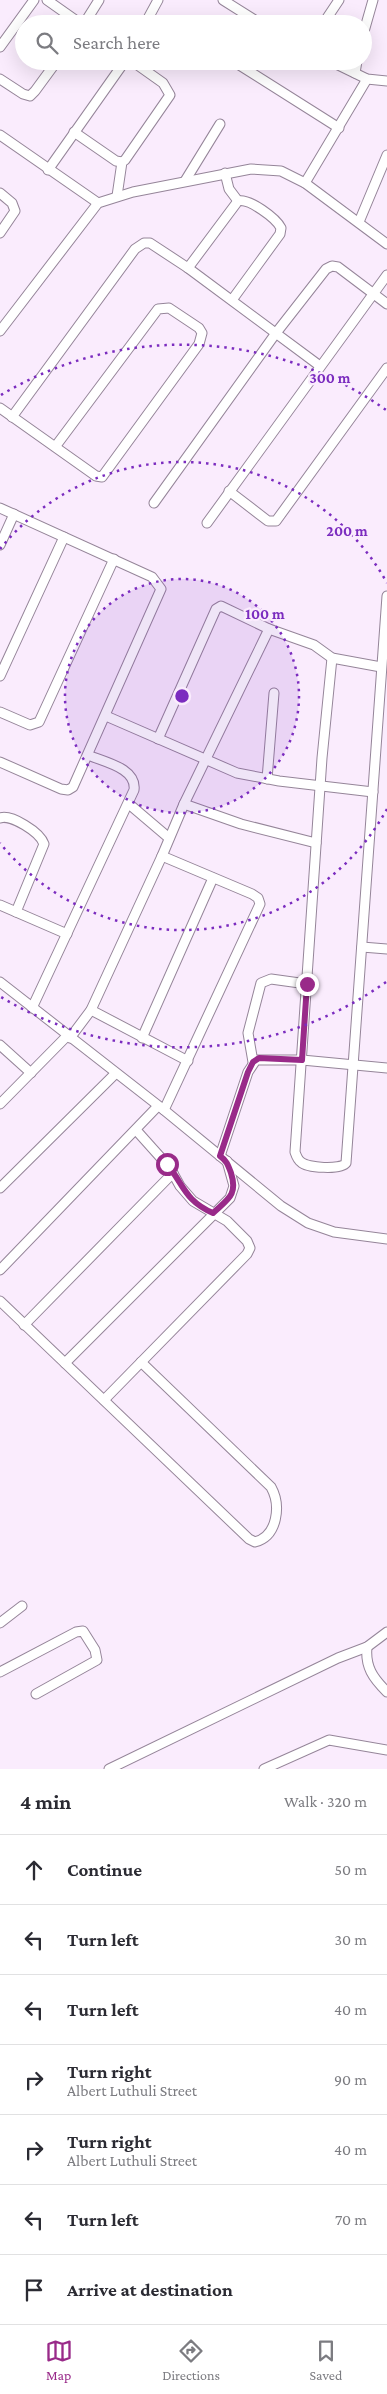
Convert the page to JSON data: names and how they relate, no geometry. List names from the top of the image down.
{
  "page": {
    "search": "Search here",
    "heading": ["4 min", "Walk · 320 m"],
    "list": [
      ["Continue", "50 m"],
      ["Turn left", "30 m"],
      ["Turn left", "40 m"],
      ["Turn right", "Albert Luthuli Street", "90 m"],
      ["Turn right", "Albert Luthuli Street", "40 m"],
      ["Turn left", "70 m"],
      "Arrive at destination"
    ],
    "nav": ["Map", "Directions", "Saved"]
  },
  "rings": ["300 m", "200 m", "100 m"]
}
